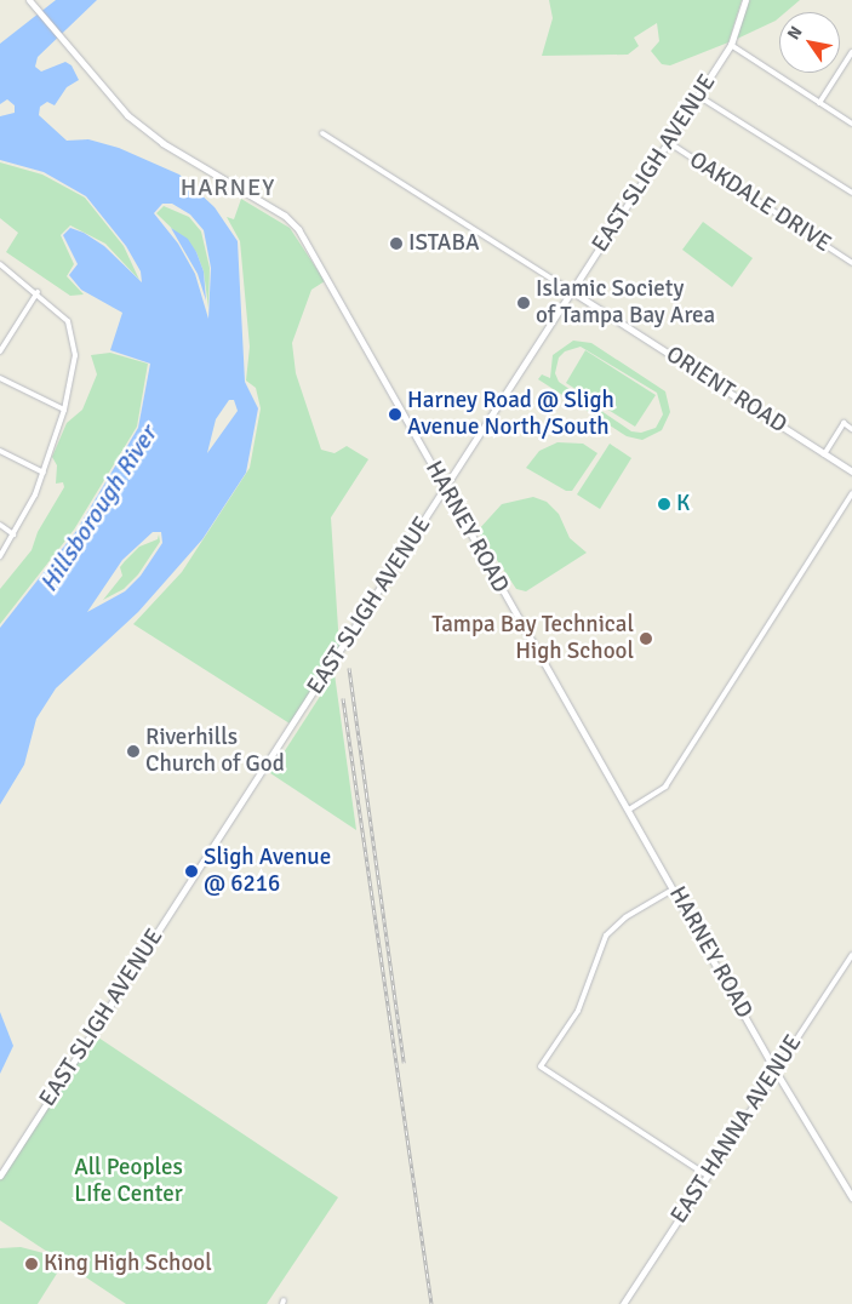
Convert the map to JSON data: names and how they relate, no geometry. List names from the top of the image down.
{
  "streets": {
    "street": [
      "EAST SLIGH AVENUE",
      "OAKDALE DRIVE",
      "ORIENT ROAD",
      "HARNEY ROAD",
      "EAST HANNA AVENUE"
    ]
  },
  "crossings": [
    ["EAST SLIGH AVENUE", "OAKDALE DRIVE"],
    ["EAST SLIGH AVENUE", "ORIENT ROAD"],
    ["EAST SLIGH AVENUE", "HARNEY ROAD"],
    ["HARNEY ROAD", "EAST HANNA AVENUE"]
  ],
  "districts": ["HARNEY"],
  "water": ["Hillsborough River"],
  "parks": ["All Peoples LIfe Center"],
  "places": [
    "ISTABA",
    "Islamic Society of Tampa Bay Area",
    "Harney Road @ Sligh Avenue North/South",
    "K",
    "Tampa Bay Technical High School",
    "Riverhills Church of God",
    "Sligh Avenue @ 6216",
    "King High School"
  ],
  "north": "top left"
}
